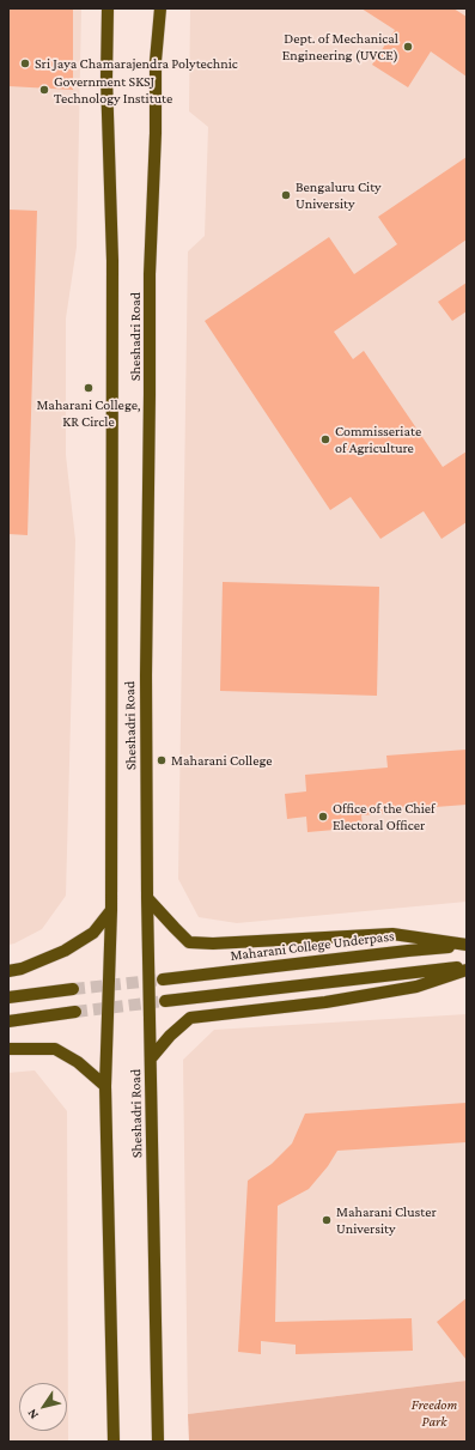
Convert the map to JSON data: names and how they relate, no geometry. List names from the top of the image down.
{
  "streets": {
    "main road": ["Sheshadri Road", "Maharani College Underpass"]
  },
  "parks": ["Freedom Park"],
  "places": [
    "Dept. of Mechanical Engineering (UVCE)",
    "Sri Jaya Chamarajendra Polytechnic",
    "Government SKSJ Technology Institute",
    "Bengaluru City University",
    "Maharani College, KR Circle",
    "Commisseriate of Agriculture",
    "Maharani College",
    "Office of the Chief Electoral Officer",
    "Maharani Cluster University"
  ],
  "north": "bottom left"
}
